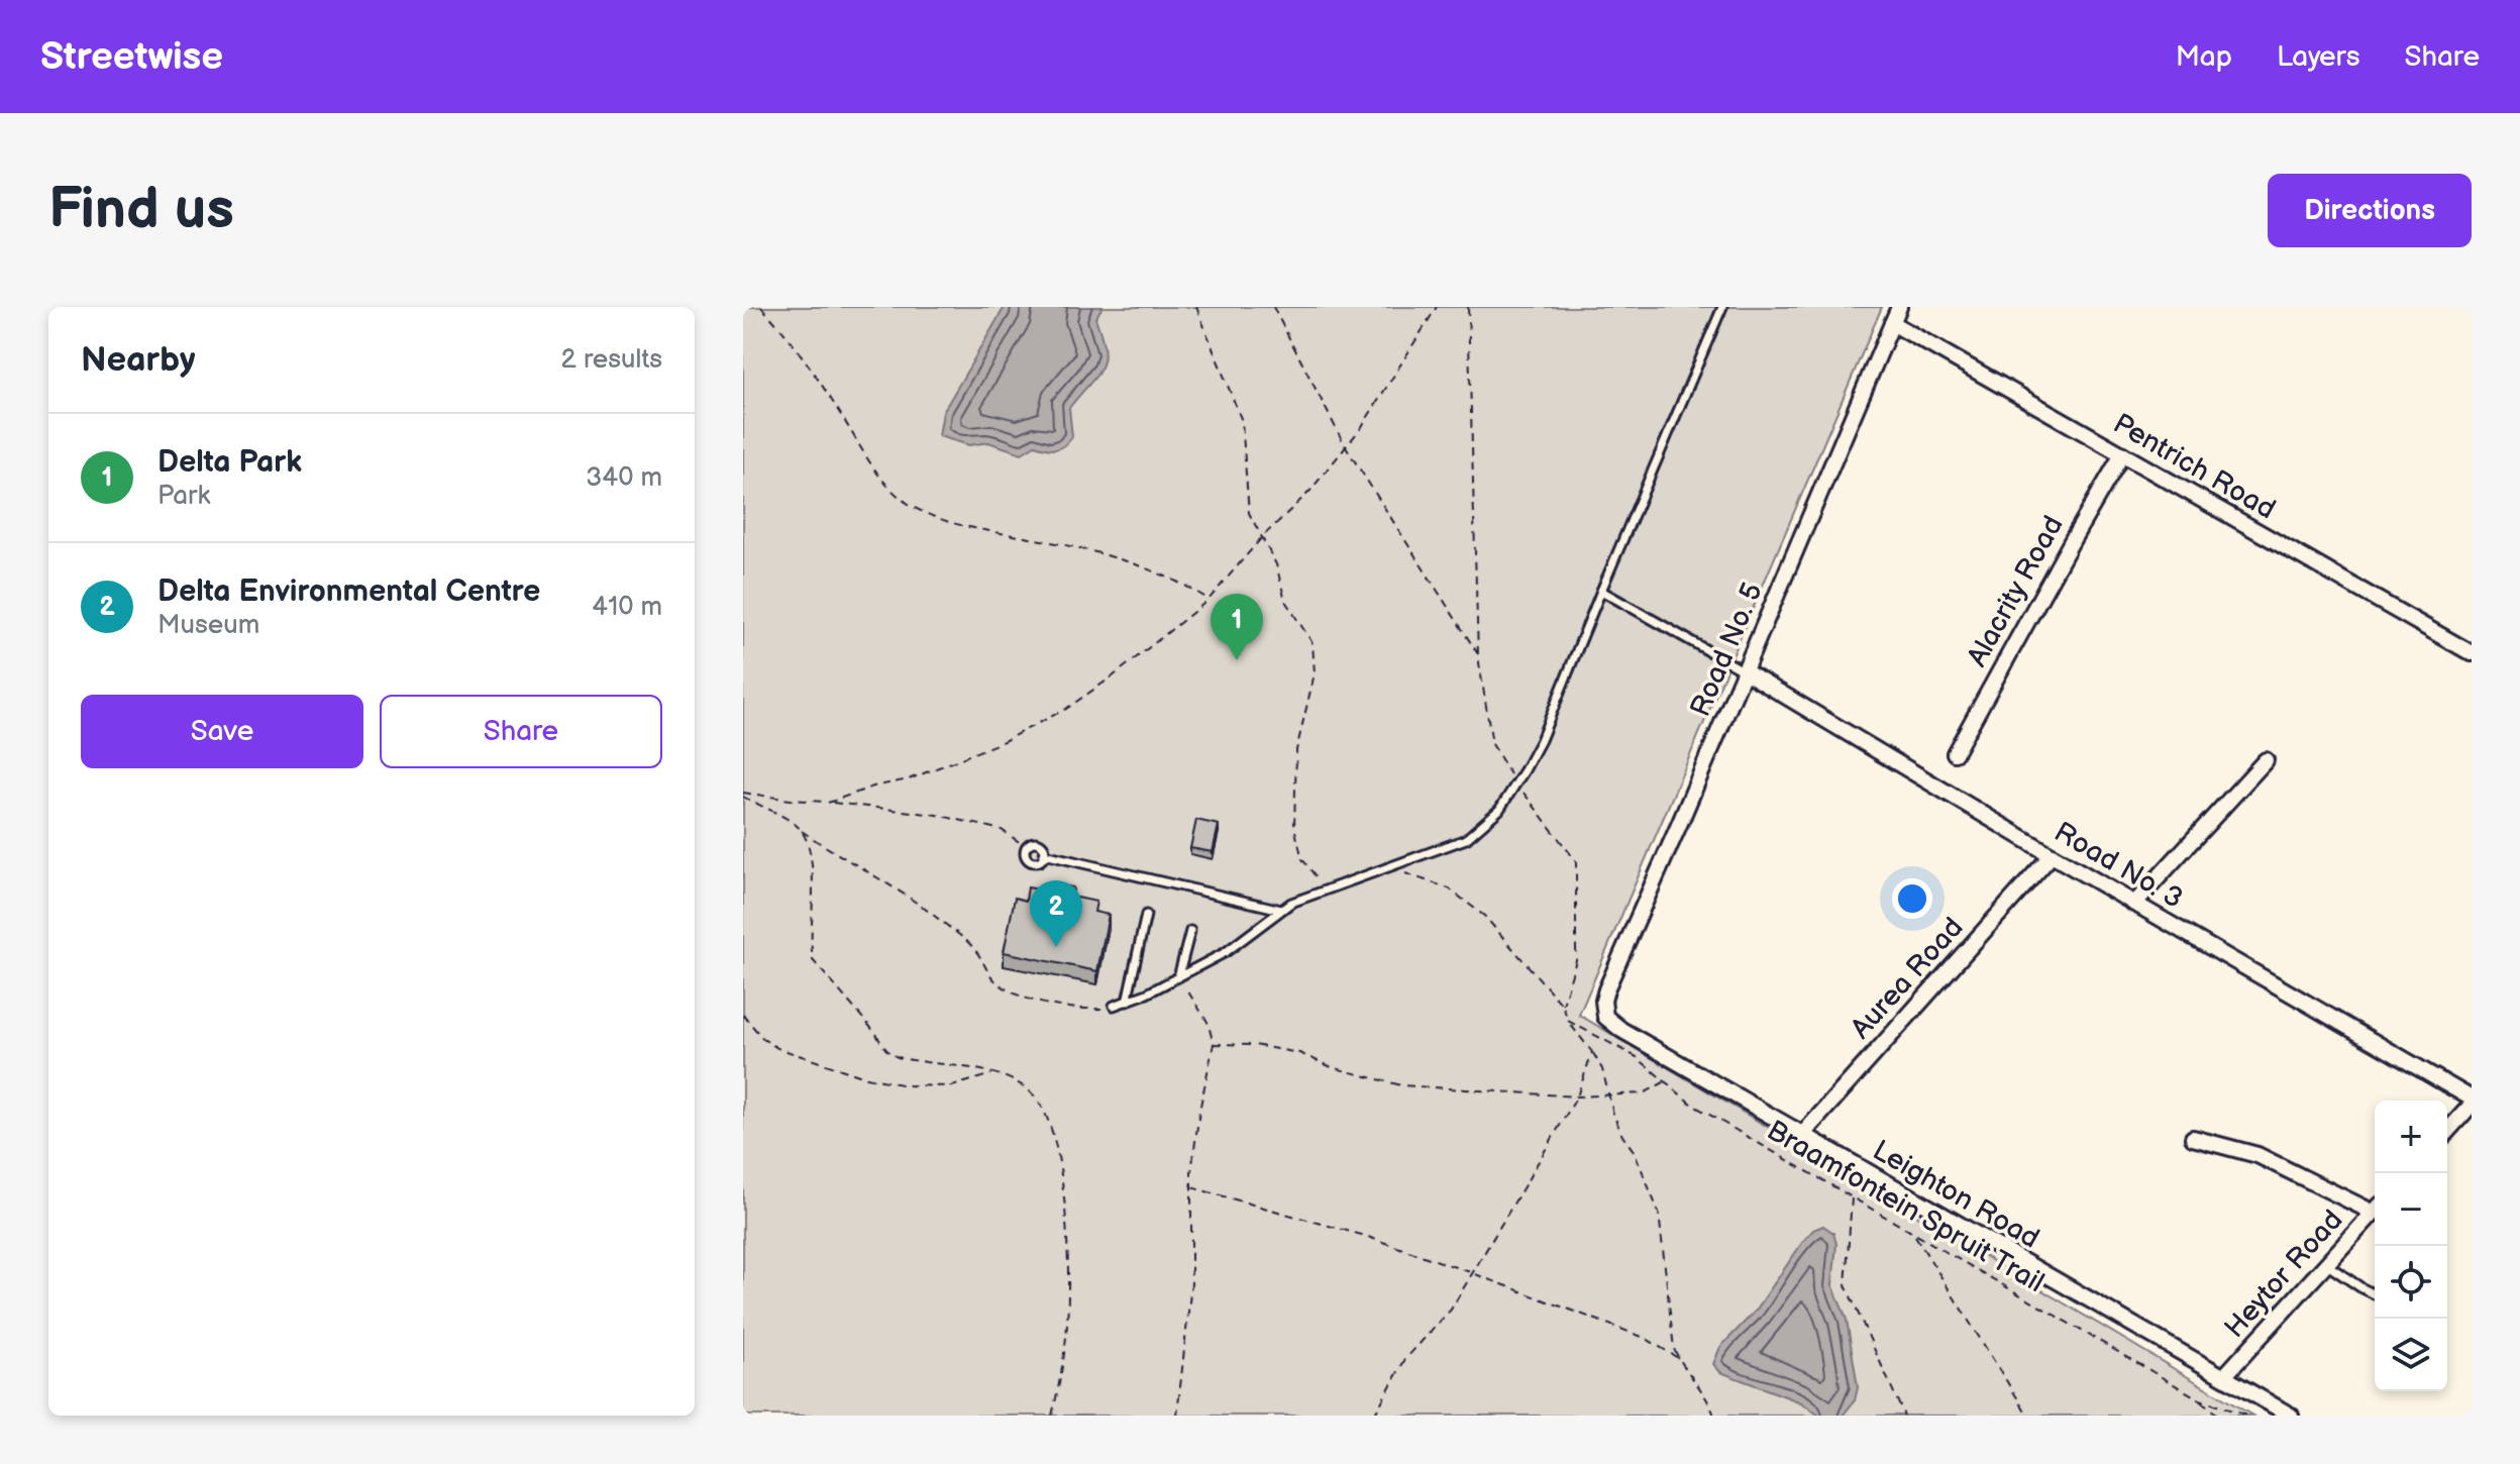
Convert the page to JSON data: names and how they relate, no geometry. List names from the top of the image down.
{
  "streets": {
    "street": [
      "Pentrich Road",
      "Alacrity Road",
      "Road No. 5",
      "Road No. 3",
      "Aurea Road",
      "Leighton Road",
      "Heytor Road"
    ],
    "path": ["Braamfontein Spruit Trail"]
  },
  "crossings": [
    ["Pentrich Road", "Alacrity Road"],
    ["Pentrich Road", "Road No. 5"],
    ["Road No. 5", "Road No. 3"],
    ["Road No. 5", "Leighton Road"],
    ["Road No. 3", "Aurea Road"],
    ["Aurea Road", "Leighton Road"],
    ["Leighton Road", "Heytor Road"]
  ],
  "page": {
    "header": "Streetwise",
    "nav": ["Map", "Layers", "Share"],
    "buttons": [
      "Directions",
      ["Save", "Share"]
    ],
    "title": "Find us",
    "heading": ["Nearby", "2 results"],
    "list": [
      {
        "mark": "1",
        "name": "Delta Park",
        "note": "Park",
        "value": "340 m"
      },
      {
        "mark": "2",
        "name": "Delta Environmental Centre",
        "note": "Museum",
        "value": "410 m"
      }
    ],
    "pins": ["1", "2"],
    "map_buttons": ["+", "−"]
  }
}
